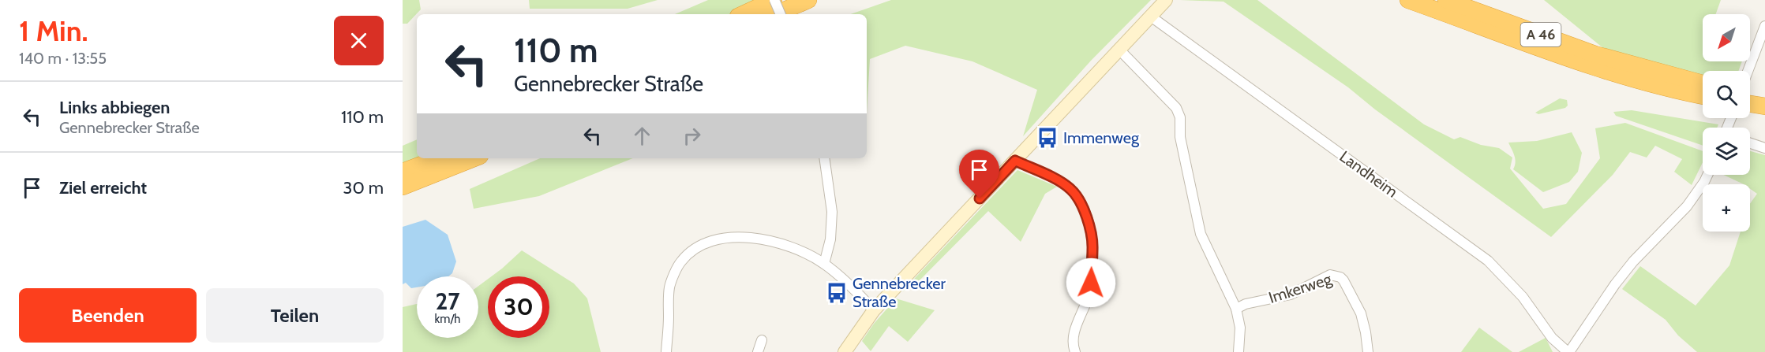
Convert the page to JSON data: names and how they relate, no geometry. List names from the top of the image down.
{
  "streets": {
    "highway": ["A 46"],
    "street": ["Landheim", "Imkerweg"]
  },
  "places": {
    "bus stop": ["Immenweg", "Gennebrecker Straße"]
  },
  "north": "bottom left",
  "page": {
    "heading": ["1 Min.", "140 m · 13:55"],
    "map_buttons": "+",
    "turn": ["110 m", "Gennebrecker Straße"],
    "list": [
      {
        "name": "Links abbiegen",
        "note": "Gennebrecker Straße",
        "value": "110 m"
      },
      {
        "name": "Ziel erreicht",
        "value": "30 m"
      }
    ],
    "speed": "27 km/h",
    "limit": "30",
    "buttons": ["Beenden", "Teilen"]
  }
}
